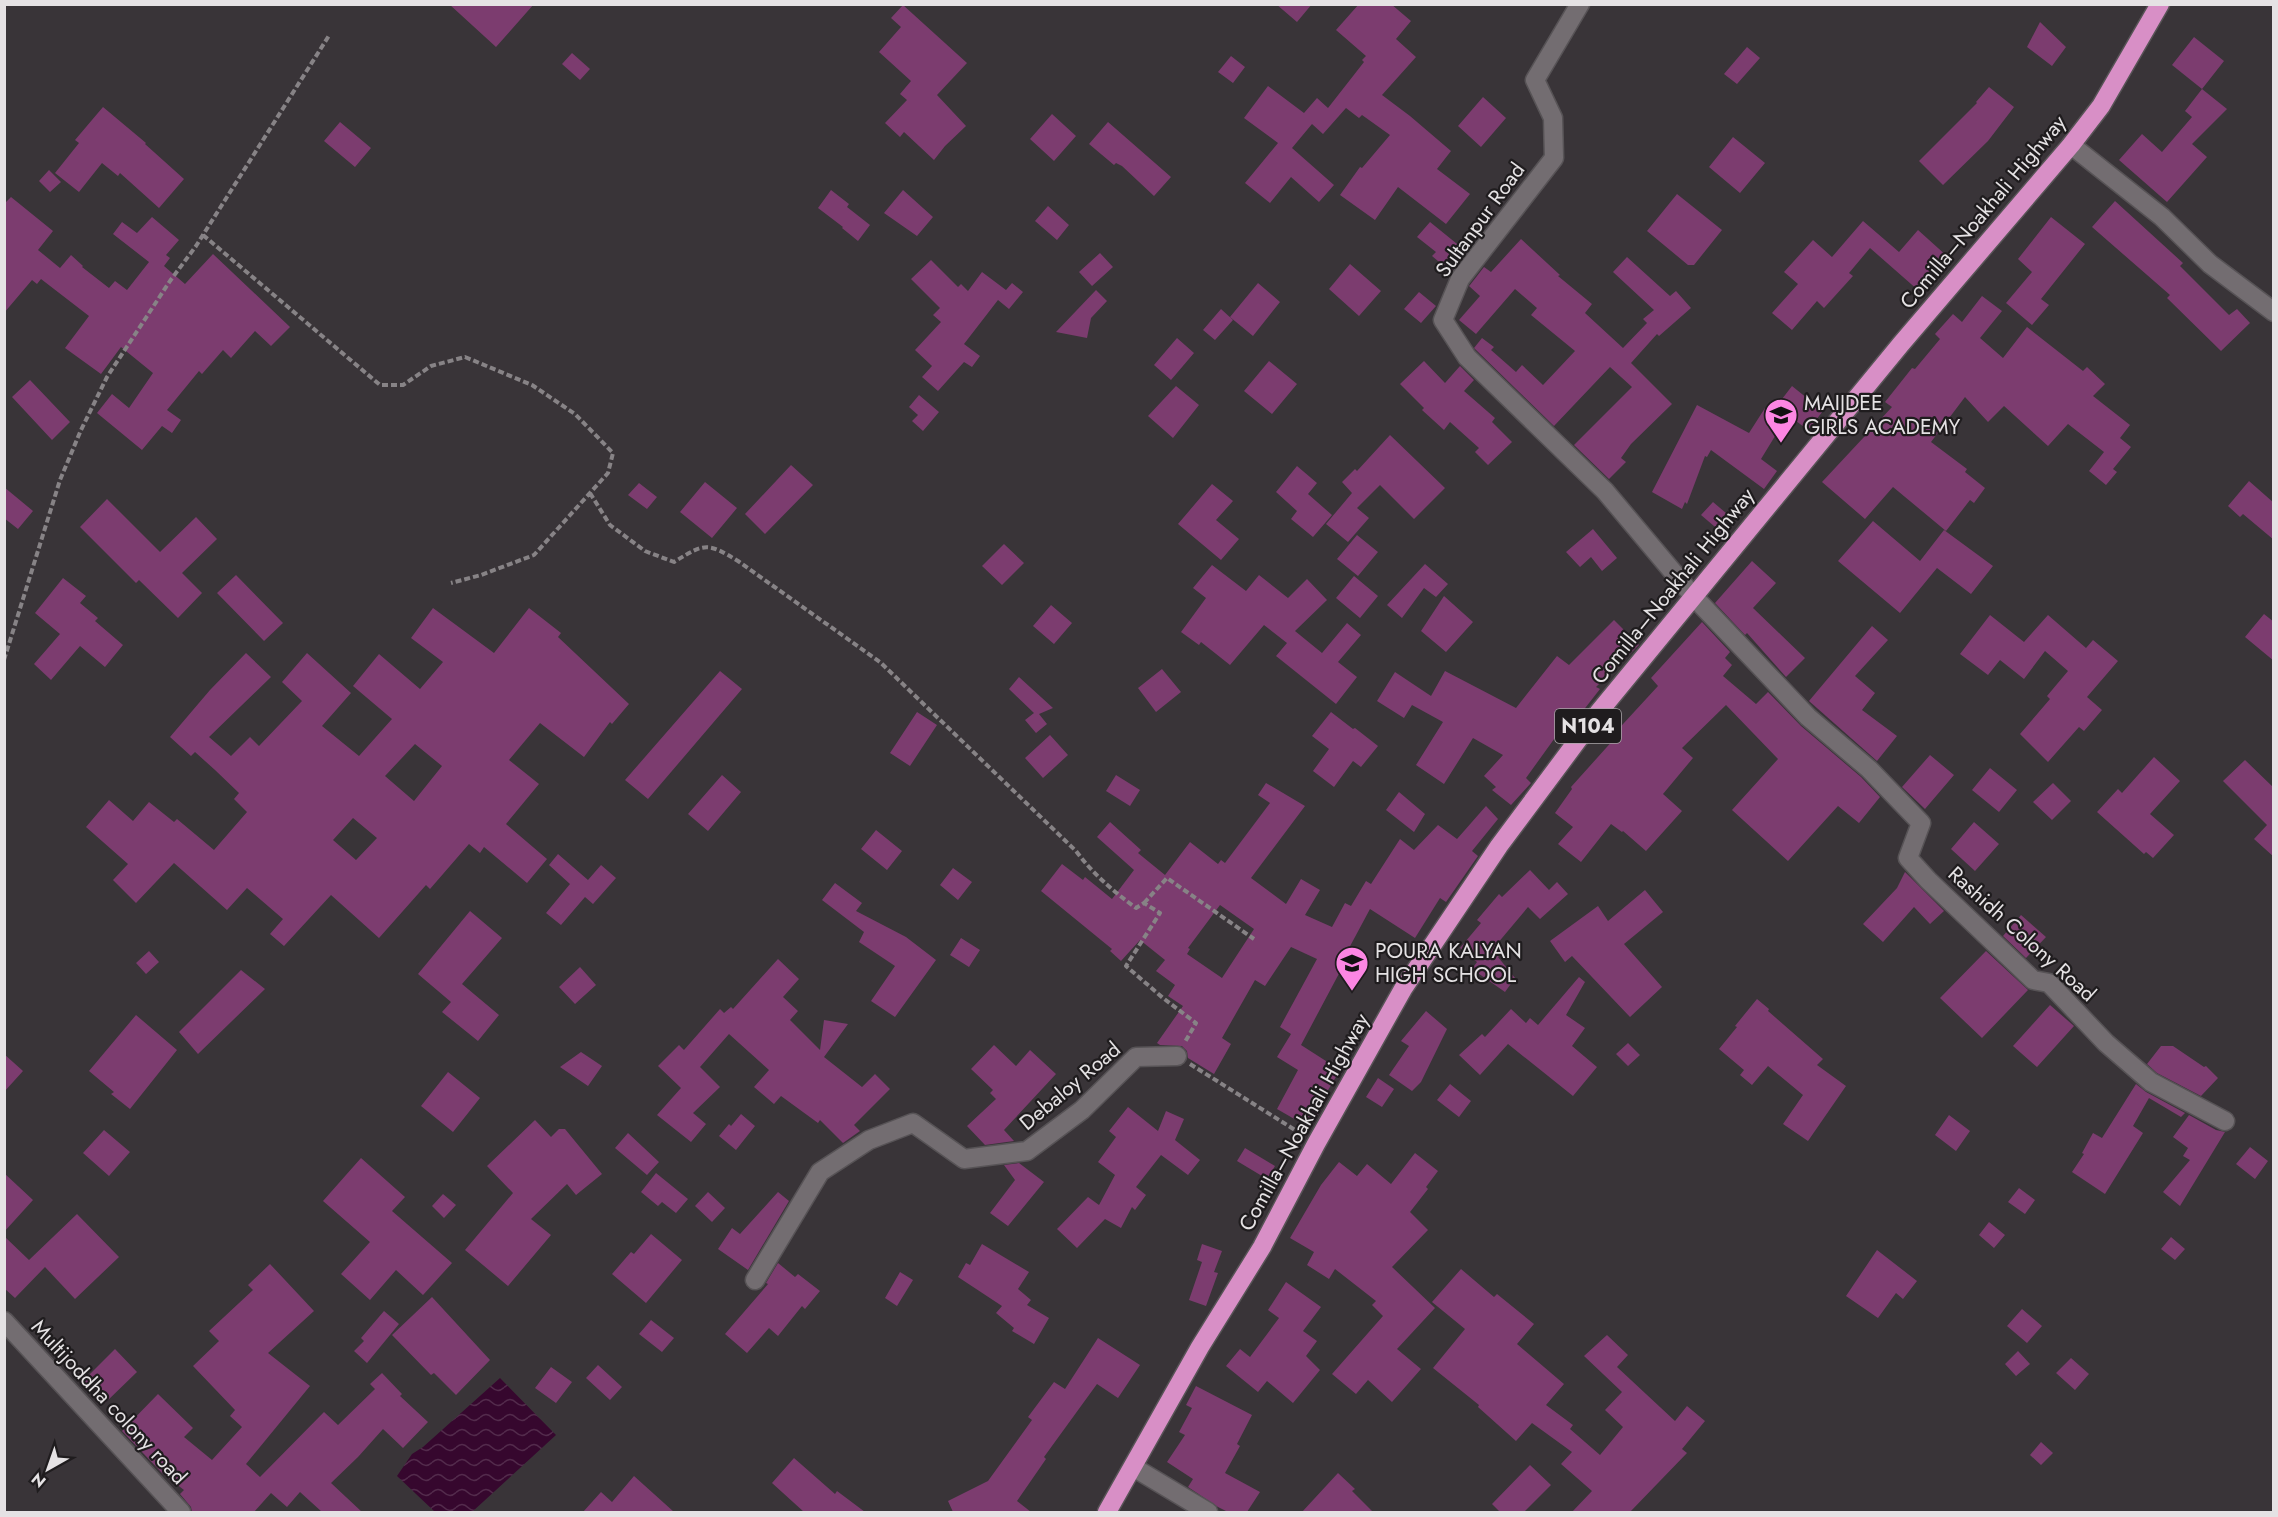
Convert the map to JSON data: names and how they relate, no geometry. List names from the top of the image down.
{
  "streets": {
    "highway": ["Comilla–Noakhali Highway", "N104"],
    "street": [
      "Sultanpur Road",
      "Rashidh Colony Road",
      "Debaloy Road",
      "Multijoddha colony road"
    ]
  },
  "crossings": [
    ["Comilla–Noakhali Highway", "Sultanpur Road"],
    ["Comilla–Noakhali Highway", "Rashidh Colony Road"],
    ["Sultanpur Road", "Rashidh Colony Road"]
  ],
  "places": {
    "school or university": ["MAIJDEE GIRLS ACADEMY", "POURA KALYAN HIGH SCHOOL"]
  },
  "north": "bottom left"
}
